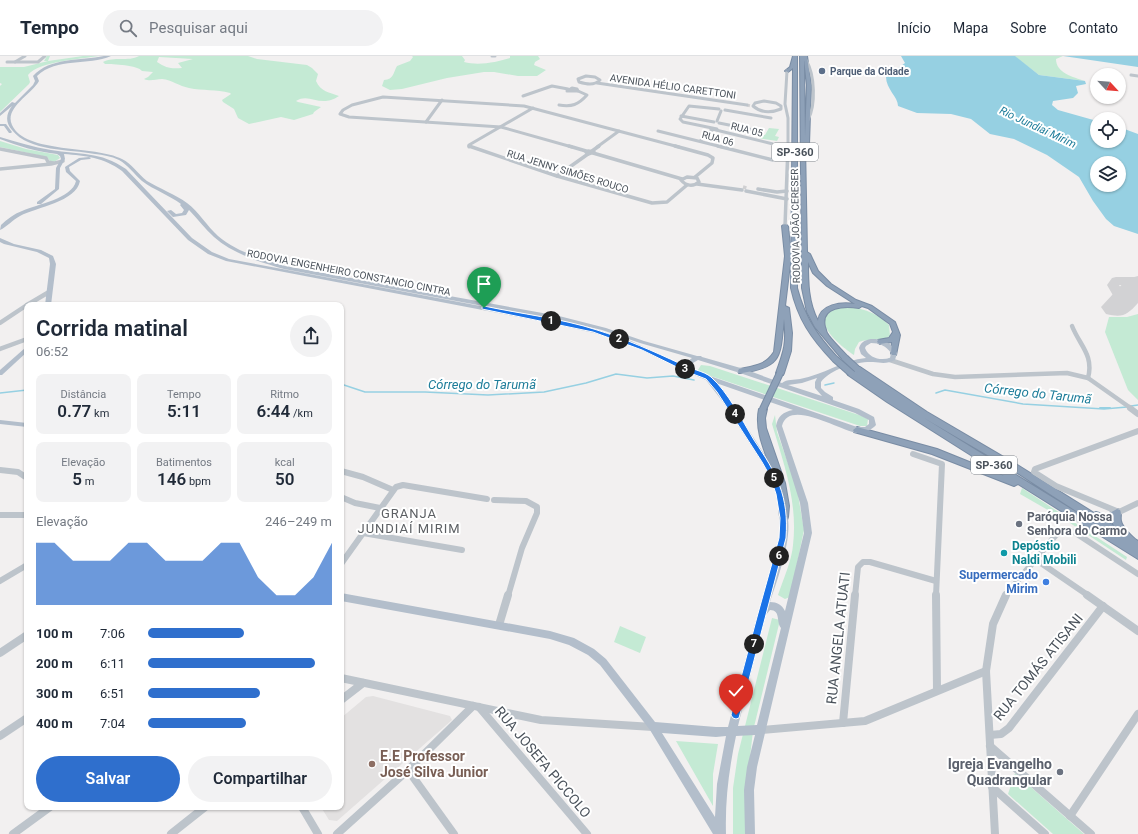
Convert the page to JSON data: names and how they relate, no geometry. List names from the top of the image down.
{
  "streets": {
    "highway": ["SP-360", "RODOVIA JOÃO CERESER"],
    "main road": ["RODOVIA ENGENHEIRO CONSTANCIO CINTRA"],
    "street": [
      "AVENIDA HÉLIO CARETTONI",
      "RUA 05",
      "RUA 06",
      "RUA JENNY SIMÕES ROUCO",
      "RUA ANGELA ATUATI",
      "RUA TOMÁS ATISANI",
      "RUA JOSEFA PICCOLO"
    ]
  },
  "crossings": [
    ["SP-360", "RODOVIA JOÃO CERESER"]
  ],
  "districts": ["GRANJA JUNDIAÍ MIRIM"],
  "water": ["Rio Jundiaí Mirim", "Córrego do Tarumã"],
  "places": [
    "Parque da Cidade",
    "Paróquia Nossa Senhora do Carmo",
    "Depóstio Naldi Mobili",
    "Supermercado Mirim",
    "E.E Professor José Silva Junior",
    "Igreja Evangelho Quadrangular"
  ],
  "north": "bottom right",
  "page": {
    "header": "Tempo",
    "search": "Pesquisar aqui",
    "nav": [
      "Início",
      "Mapa",
      "Sobre",
      "Contato"
    ],
    "heading": ["Corrida matinal", "06:52"],
    "pins": [
      "1",
      "2",
      "3",
      "4",
      "5",
      "6",
      "7"
    ],
    "stats": [
      ["Distância", "0.77 km"],
      ["Tempo", "5:11"],
      ["Ritmo", "6:44 /km"],
      ["Elevação", "5 m"],
      ["Batimentos", "146 bpm"],
      ["kcal", "50"]
    ],
    "chart": ["Elevação", "246–249 m"],
    "list": [
      {
        "name": "100 m",
        "note": "7:06"
      },
      {
        "name": "200 m",
        "note": "6:11"
      },
      {
        "name": "300 m",
        "note": "6:51"
      },
      {
        "name": "400 m",
        "note": "7:04"
      }
    ],
    "buttons": ["Salvar", "Compartilhar"]
  }
}
